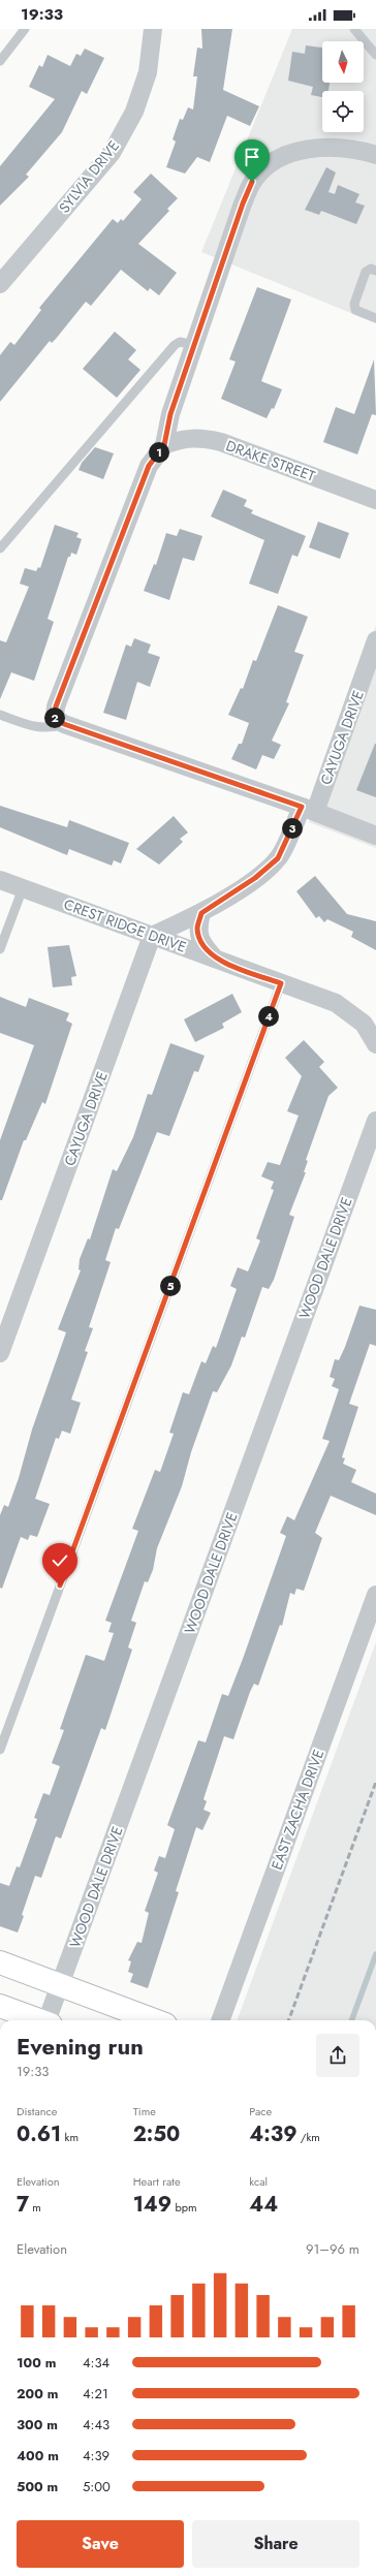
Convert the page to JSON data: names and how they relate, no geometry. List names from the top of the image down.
{
  "streets": {
    "street": [
      "SYLVIA DRIVE",
      "DRAKE STREET",
      "CAYUGA DRIVE",
      "CREST RIDGE DRIVE",
      "WOOD DALE DRIVE",
      "EAST ZACHA DRIVE"
    ]
  },
  "crossings": [
    ["CAYUGA DRIVE", "CREST RIDGE DRIVE"]
  ],
  "north": "bottom",
  "page": {
    "status": "19:33",
    "pins": [
      "1",
      "2",
      "3",
      "4",
      "5"
    ],
    "heading": ["Evening run", "19:33"],
    "stats": [
      ["Distance", "0.61 km"],
      ["Time", "2:50"],
      ["Pace", "4:39 /km"],
      ["Elevation", "7 m"],
      ["Heart rate", "149 bpm"],
      ["kcal", "44"]
    ],
    "chart": ["Elevation", "91–96 m"],
    "list": [
      {
        "name": "100 m",
        "note": "4:34"
      },
      {
        "name": "200 m",
        "note": "4:21"
      },
      {
        "name": "300 m",
        "note": "4:43"
      },
      {
        "name": "400 m",
        "note": "4:39"
      },
      {
        "name": "500 m",
        "note": "5:00"
      }
    ],
    "buttons": ["Save", "Share"]
  }
}
